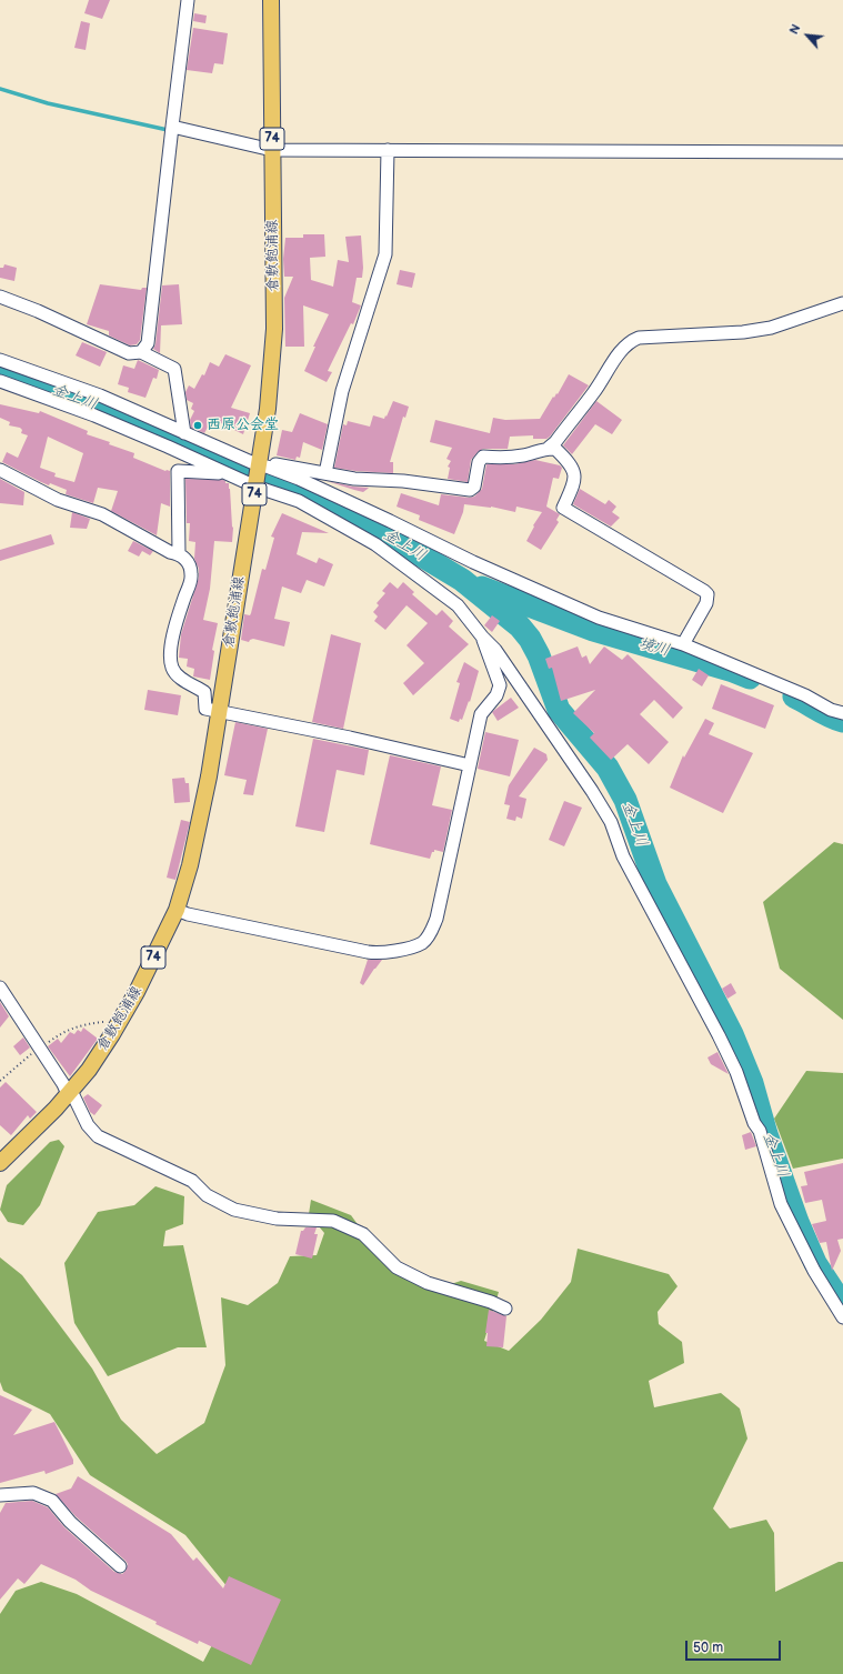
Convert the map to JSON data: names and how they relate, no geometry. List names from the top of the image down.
{
  "streets": {
    "main road": ["74", "倉敷飽浦線"]
  },
  "water": ["金上川", "境川"],
  "places": ["西原公会堂"],
  "scale_bar": "50 m",
  "north": "top left"
}
